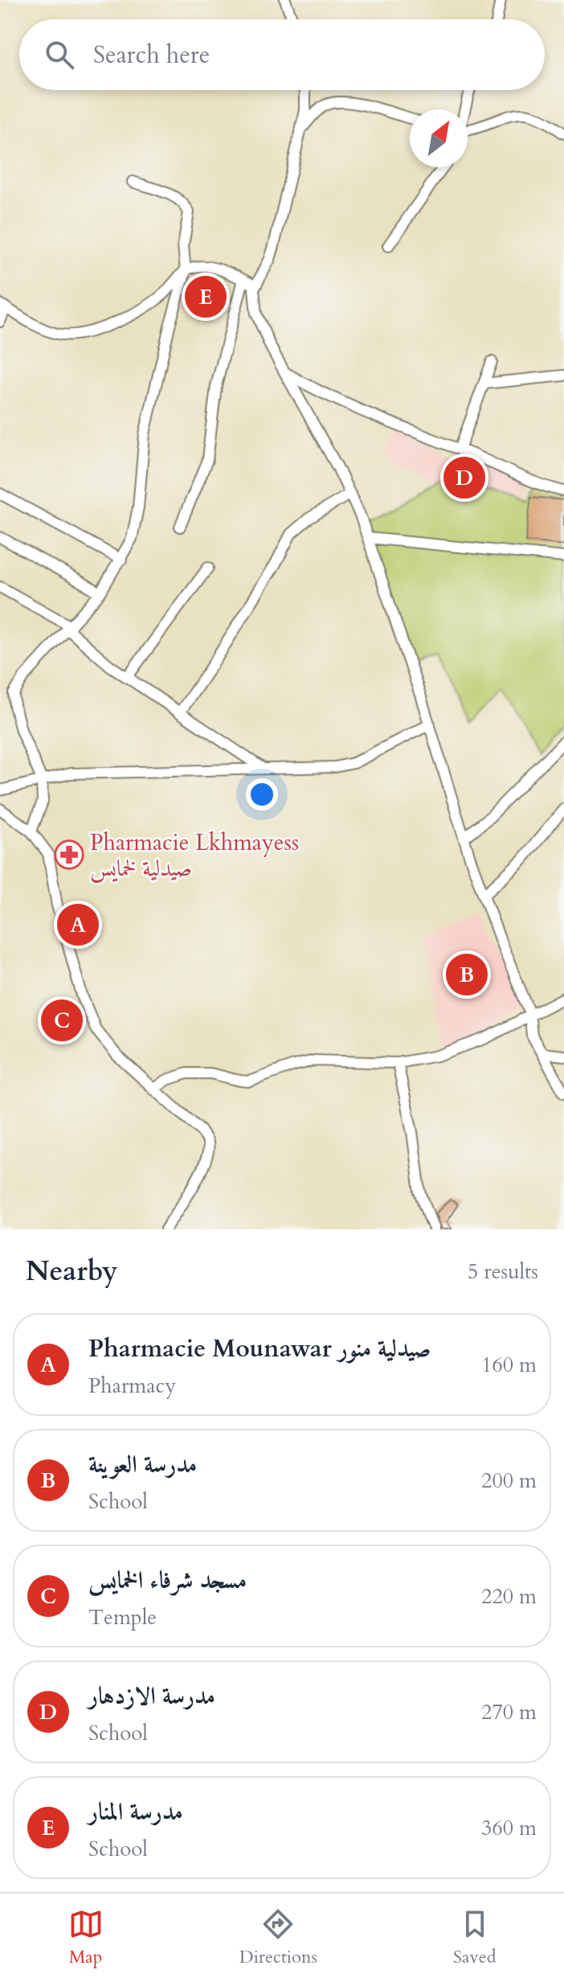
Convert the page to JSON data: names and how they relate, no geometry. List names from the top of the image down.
{
  "places": {
    "pharmacy": ["Pharmacie Lkhmayess صيدلية لخمايس"]
  },
  "north": "top right",
  "page": {
    "search": "Search here",
    "pins": [
      "E",
      "D",
      "A",
      "B",
      "C"
    ],
    "heading": ["Nearby", "5 results"],
    "list": [
      {
        "mark": "A",
        "name": "Pharmacie Mounawar صيدلية منور",
        "note": "Pharmacy",
        "value": "160 m"
      },
      {
        "mark": "B",
        "name": "مدرسة العوينة",
        "note": "School",
        "value": "200 m"
      },
      {
        "mark": "C",
        "name": "مسجد شرفاء الخمايس",
        "note": "Temple",
        "value": "220 m"
      },
      {
        "mark": "D",
        "name": "مدرسة الازدهار",
        "note": "School",
        "value": "270 m"
      },
      {
        "mark": "E",
        "name": "مدرسة المنار",
        "note": "School",
        "value": "360 m"
      }
    ],
    "nav": ["Map", "Directions", "Saved"]
  }
}
